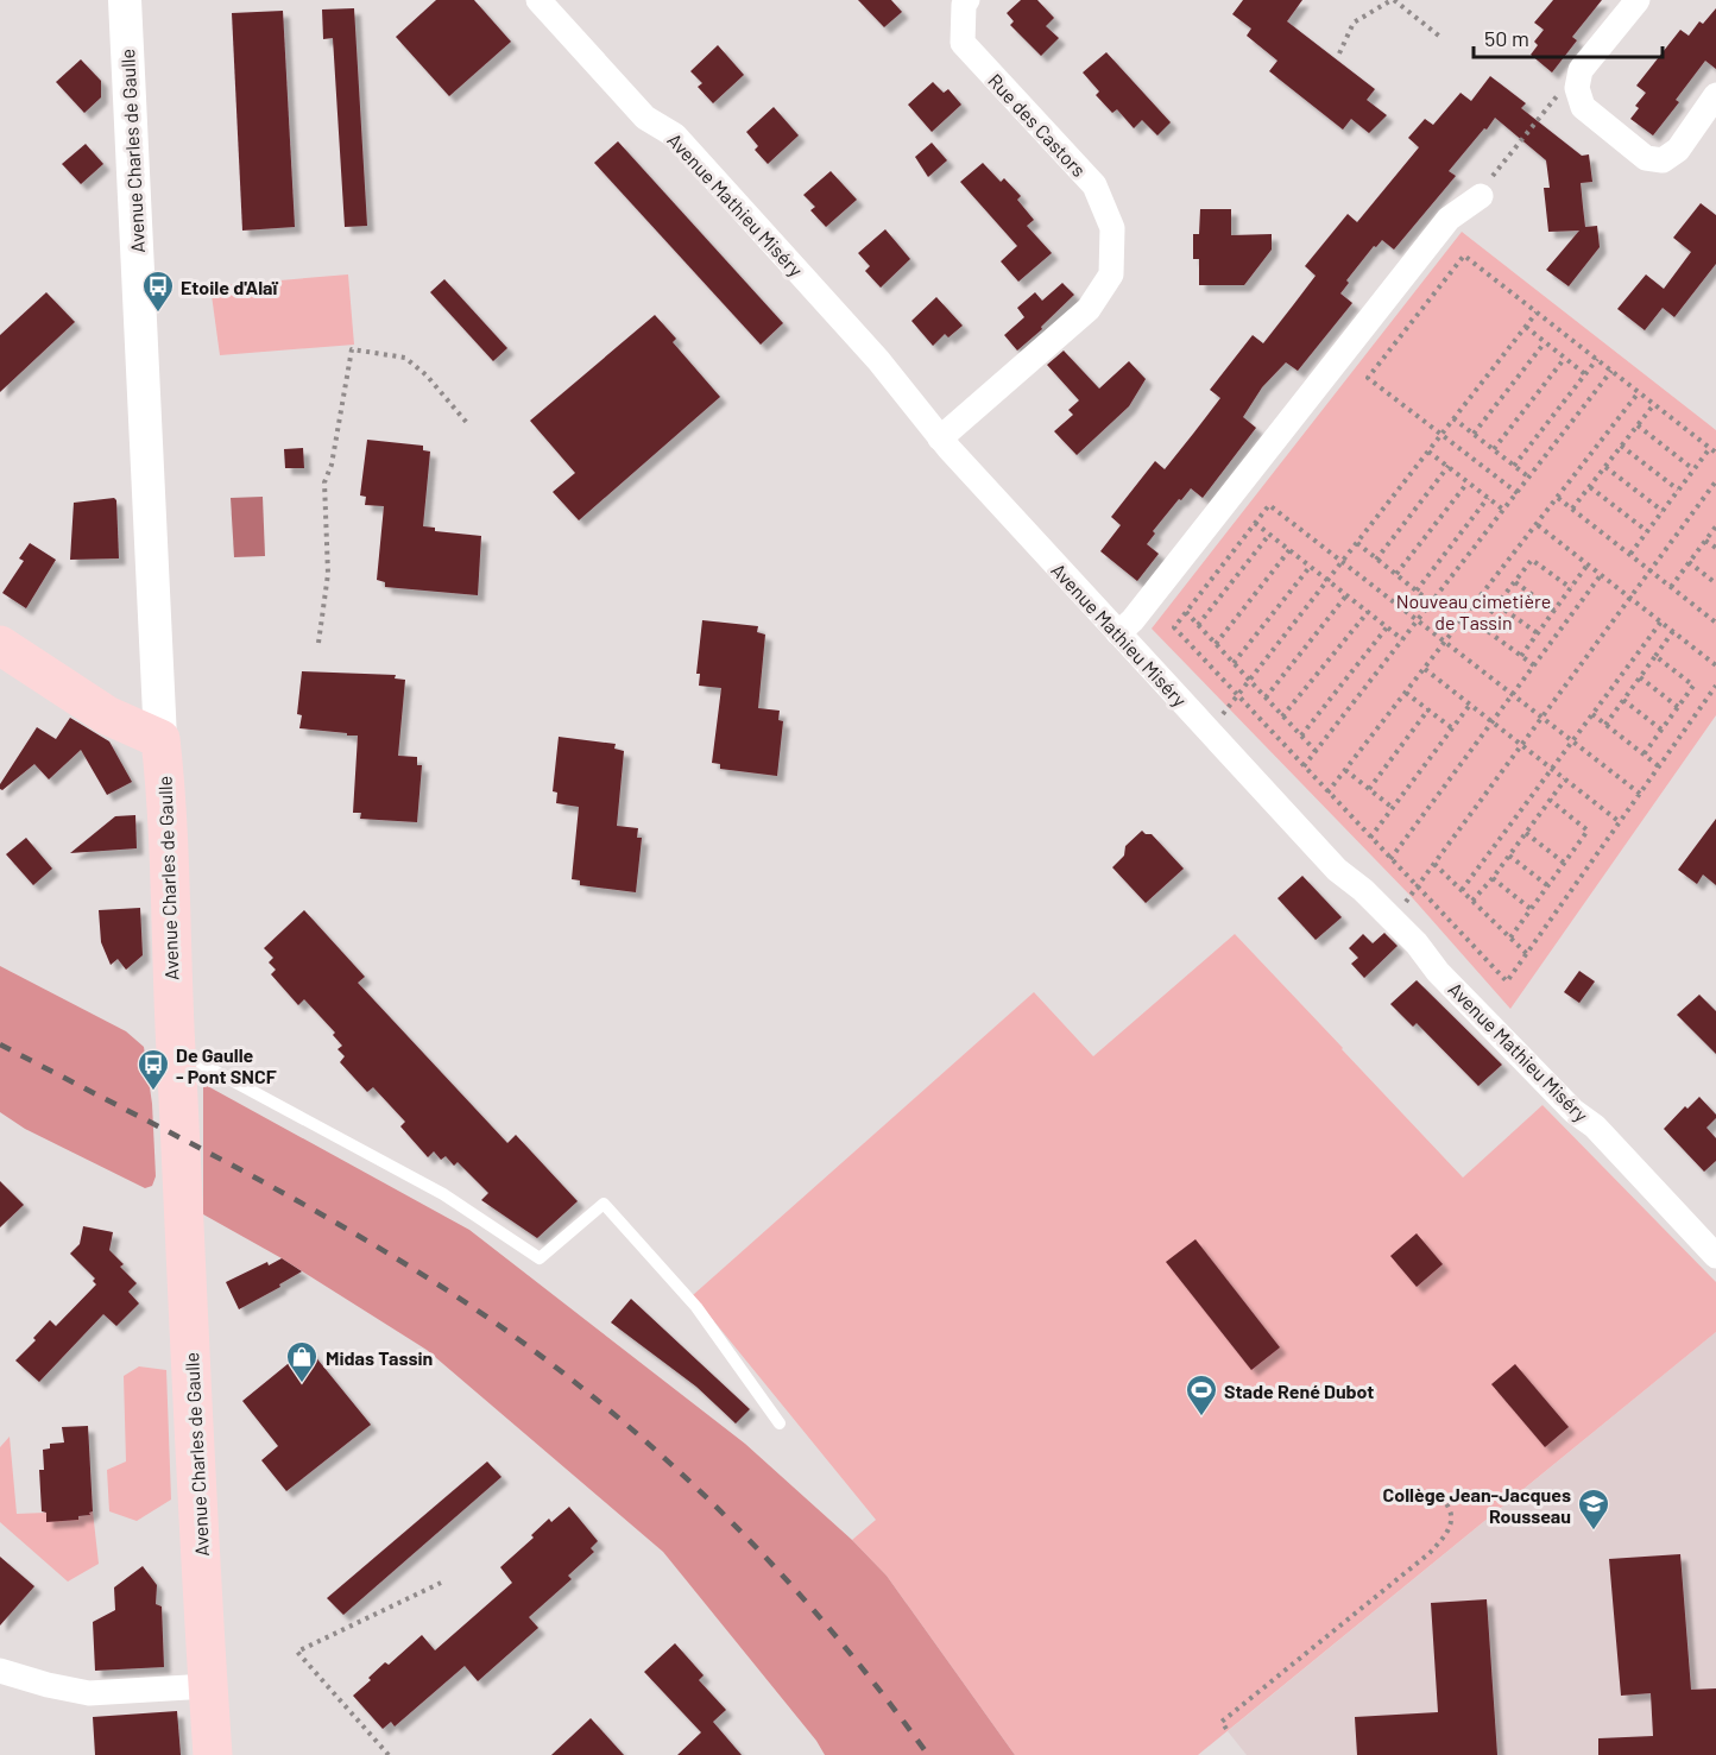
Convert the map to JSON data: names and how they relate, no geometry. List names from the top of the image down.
{
  "streets": {
    "main road": ["Avenue Charles de Gaulle"],
    "street": ["Rue des Castors", "Avenue Mathieu Miséry"]
  },
  "crossings": [
    ["Rue des Castors", "Avenue Mathieu Miséry"]
  ],
  "parks": ["Nouveau cimetière de Tassin"],
  "places": {
    "bus stop": ["Etoile d'Alaï", "De Gaulle - Pont SNCF"],
    "shop": ["Midas Tassin"],
    "sports": ["Stade René Dubot"],
    "school or university": ["Collège Jean-Jacques Rousseau"]
  },
  "scale_bar": "50 m"
}
